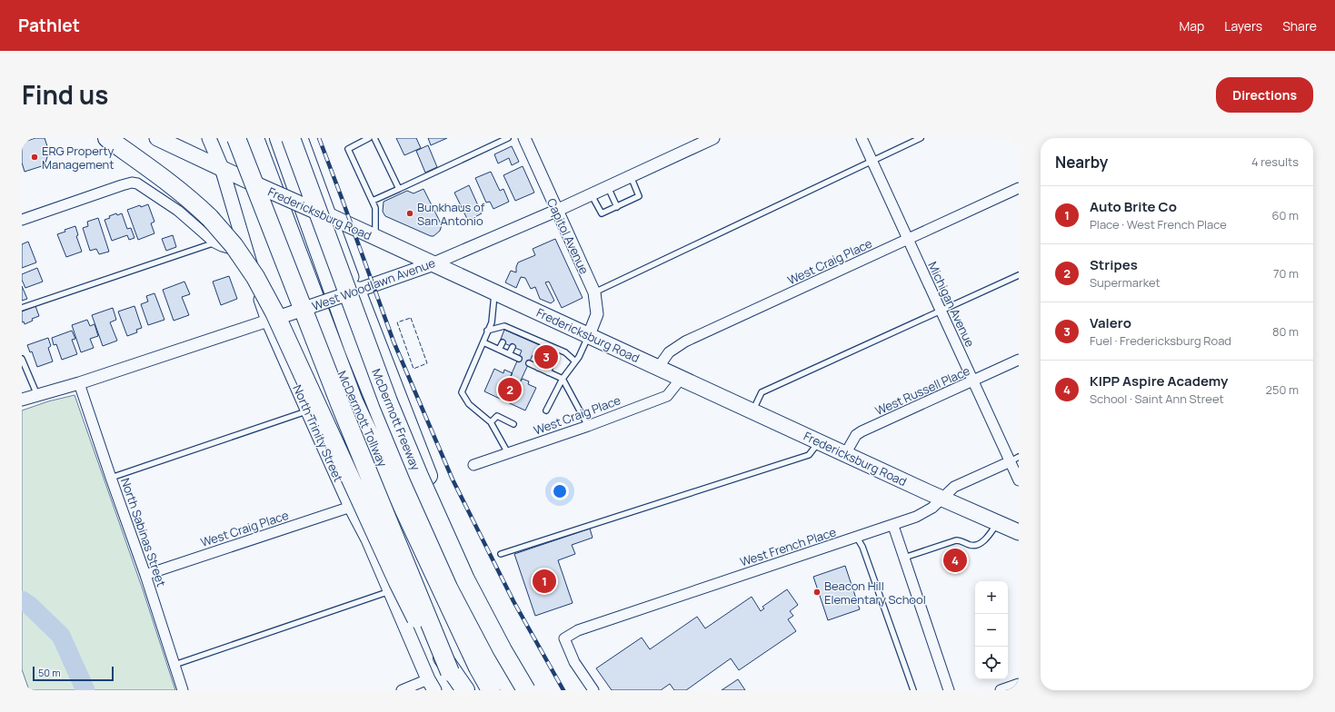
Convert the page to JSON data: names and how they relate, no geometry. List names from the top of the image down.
{
  "streets": {
    "highway": ["McDermott Tollway", "McDermott Freeway"],
    "main road": ["Fredericksburg Road", "West Woodlawn Avenue", "North Trinity Street"],
    "street": [
      "Capitol Avenue",
      "West Craig Place",
      "Michigan Avenue",
      "West Russell Place",
      "North Sabinas Street",
      "West French Place"
    ]
  },
  "crossings": [
    ["Fredericksburg Road", "Capitol Avenue"],
    ["Fredericksburg Road", "West Craig Place"],
    ["Fredericksburg Road", "West Woodlawn Avenue"],
    ["Fredericksburg Road", "West Russell Place"],
    ["Fredericksburg Road", "North Trinity Street"],
    ["Fredericksburg Road", "West French Place"],
    ["Capitol Avenue", "West Woodlawn Avenue"],
    ["West Craig Place", "Michigan Avenue"],
    ["West Craig Place", "North Trinity Street"],
    ["West Craig Place", "North Sabinas Street"],
    ["West Woodlawn Avenue", "North Trinity Street"],
    ["West Woodlawn Avenue", "North Sabinas Street"],
    ["Michigan Avenue", "West Russell Place"],
    ["Michigan Avenue", "West French Place"]
  ],
  "places": ["ERG Property Management", "Bunkhaus of San Antonio", "Beacon Hill Elementary School"],
  "scale_bar": "50 m",
  "page": {
    "header": "Pathlet",
    "nav": ["Map", "Layers", "Share"],
    "title": "Find us",
    "buttons": "Directions",
    "heading": ["Nearby", "4 results"],
    "list": [
      {
        "mark": "1",
        "name": "Auto Brite Co",
        "note": "Place · West French Place",
        "value": "60 m"
      },
      {
        "mark": "2",
        "name": "Stripes",
        "note": "Supermarket",
        "value": "70 m"
      },
      {
        "mark": "3",
        "name": "Valero",
        "note": "Fuel · Fredericksburg Road",
        "value": "80 m"
      },
      {
        "mark": "4",
        "name": "KIPP Aspire Academy",
        "note": "School · Saint Ann Street",
        "value": "250 m"
      }
    ],
    "pins": [
      "3",
      "2",
      "4",
      "1"
    ],
    "map_buttons": ["+", "−"],
    "scale": "50 m"
  }
}
